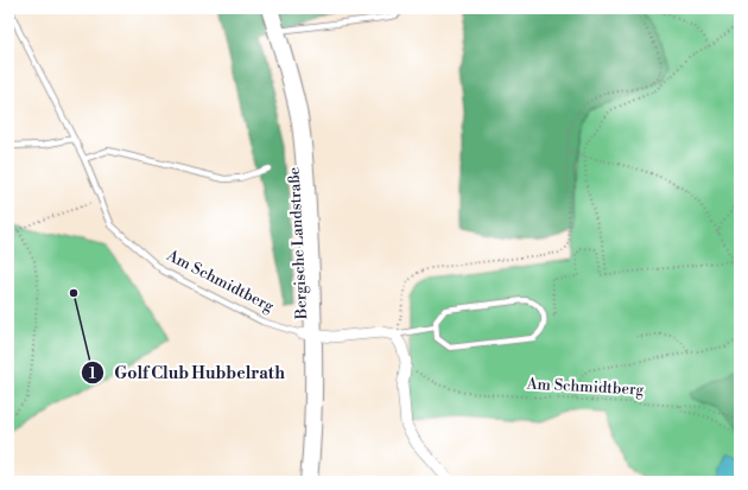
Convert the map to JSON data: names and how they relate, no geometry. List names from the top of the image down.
{
  "streets": {
    "main road": ["Bergische Landstraße"],
    "street": ["Am Schmidtberg"]
  },
  "crossings": [
    ["Bergische Landstraße", "Am Schmidtberg"]
  ],
  "places": ["Golf Club Hubbelrath"]
}
